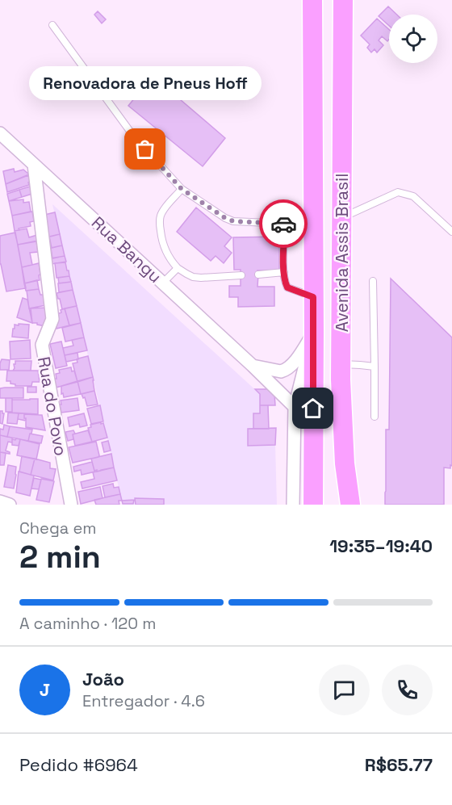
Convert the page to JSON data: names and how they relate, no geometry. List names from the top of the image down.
{
  "streets": {
    "main road": ["Avenida Assis Brasil"],
    "street": ["Rua Bangu", "Rua do Povo"]
  },
  "crossings": [
    ["Rua Bangu", "Rua do Povo"]
  ],
  "places": ["Renovadora de Pneus Hoff"],
  "page": {
    "bubble": "Renovadora de Pneus Hoff",
    "heading": ["2 min", "Chega em", "19:35–19:40"],
    "panel": [
      "João",
      "Entregador · 4.6",
      "Pedido #6964",
      "R$65.77"
    ],
    "bar": "A caminho · 120 m",
    "round": "J"
  }
}
